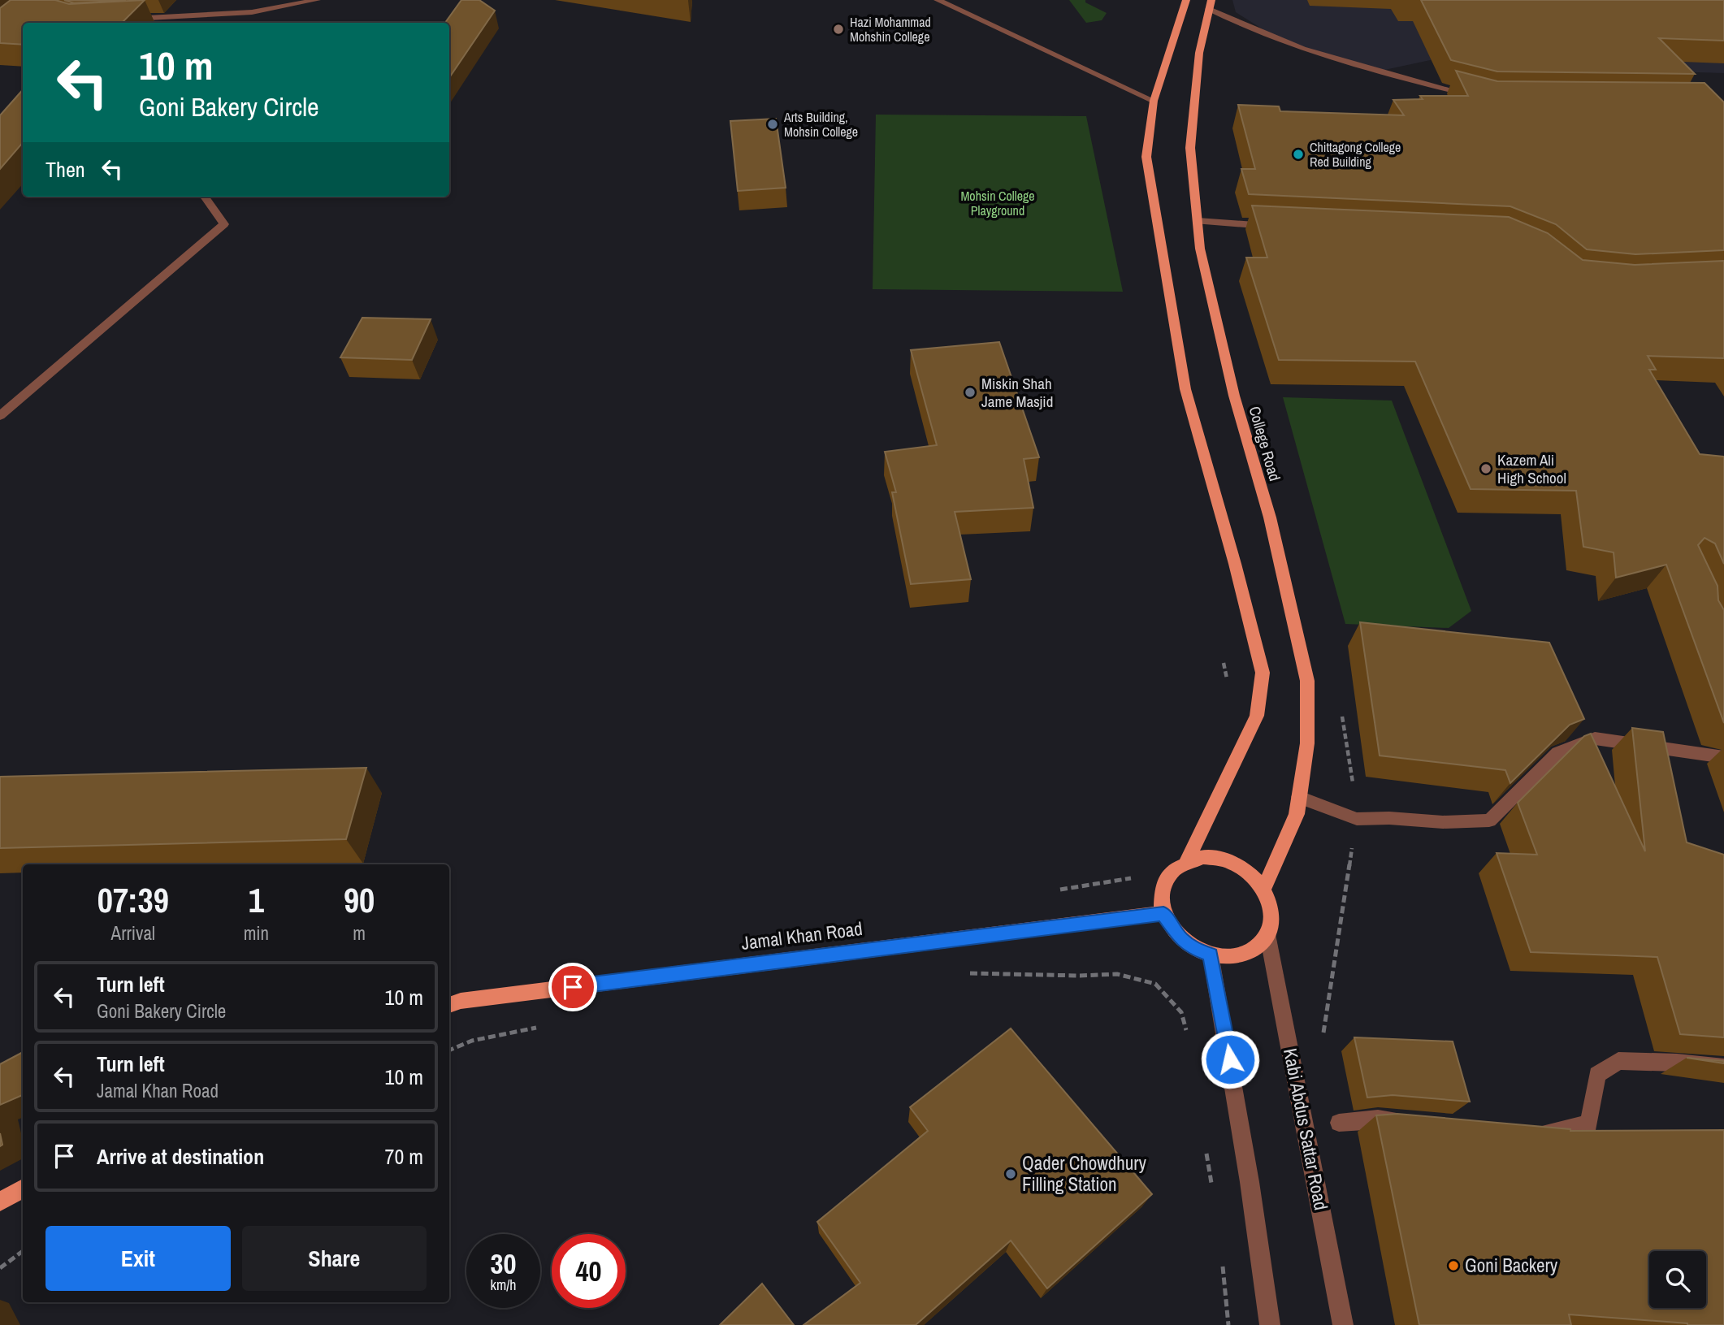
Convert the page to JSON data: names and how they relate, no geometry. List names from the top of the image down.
{
  "streets": {
    "main road": ["College Road", "Jamal Khan Road"],
    "street": ["Kabi Abdus Sattar Road"]
  },
  "crossings": [
    ["College Road", "Jamal Khan Road"],
    ["College Road", "Kabi Abdus Sattar Road"],
    ["Jamal Khan Road", "Kabi Abdus Sattar Road"]
  ],
  "parks": ["Mohsin College Playground"],
  "places": [
    "Hazi Mohammad Mohshin College",
    "Arts Building, Mohsin College",
    "Chittagong College Red Building",
    "Miskin Shah Jame Masjid",
    "Kazem Ali High School",
    "Qader Chowdhury Filling Station",
    "Goni Backery"
  ],
  "page": {
    "turn": ["10 m", "Goni Bakery Circle"],
    "then": "Then",
    "eta": [
      "07:39",
      "Arrival",
      "1",
      "min",
      "90",
      "m"
    ],
    "list": [
      {
        "name": "Turn left",
        "note": "Goni Bakery Circle",
        "value": "10 m"
      },
      {
        "name": "Turn left",
        "note": "Jamal Khan Road",
        "value": "10 m"
      },
      {
        "name": "Arrive at destination",
        "value": "70 m"
      }
    ],
    "buttons": ["Exit", "Share"],
    "speed": "30 km/h",
    "limit": "40"
  }
}
